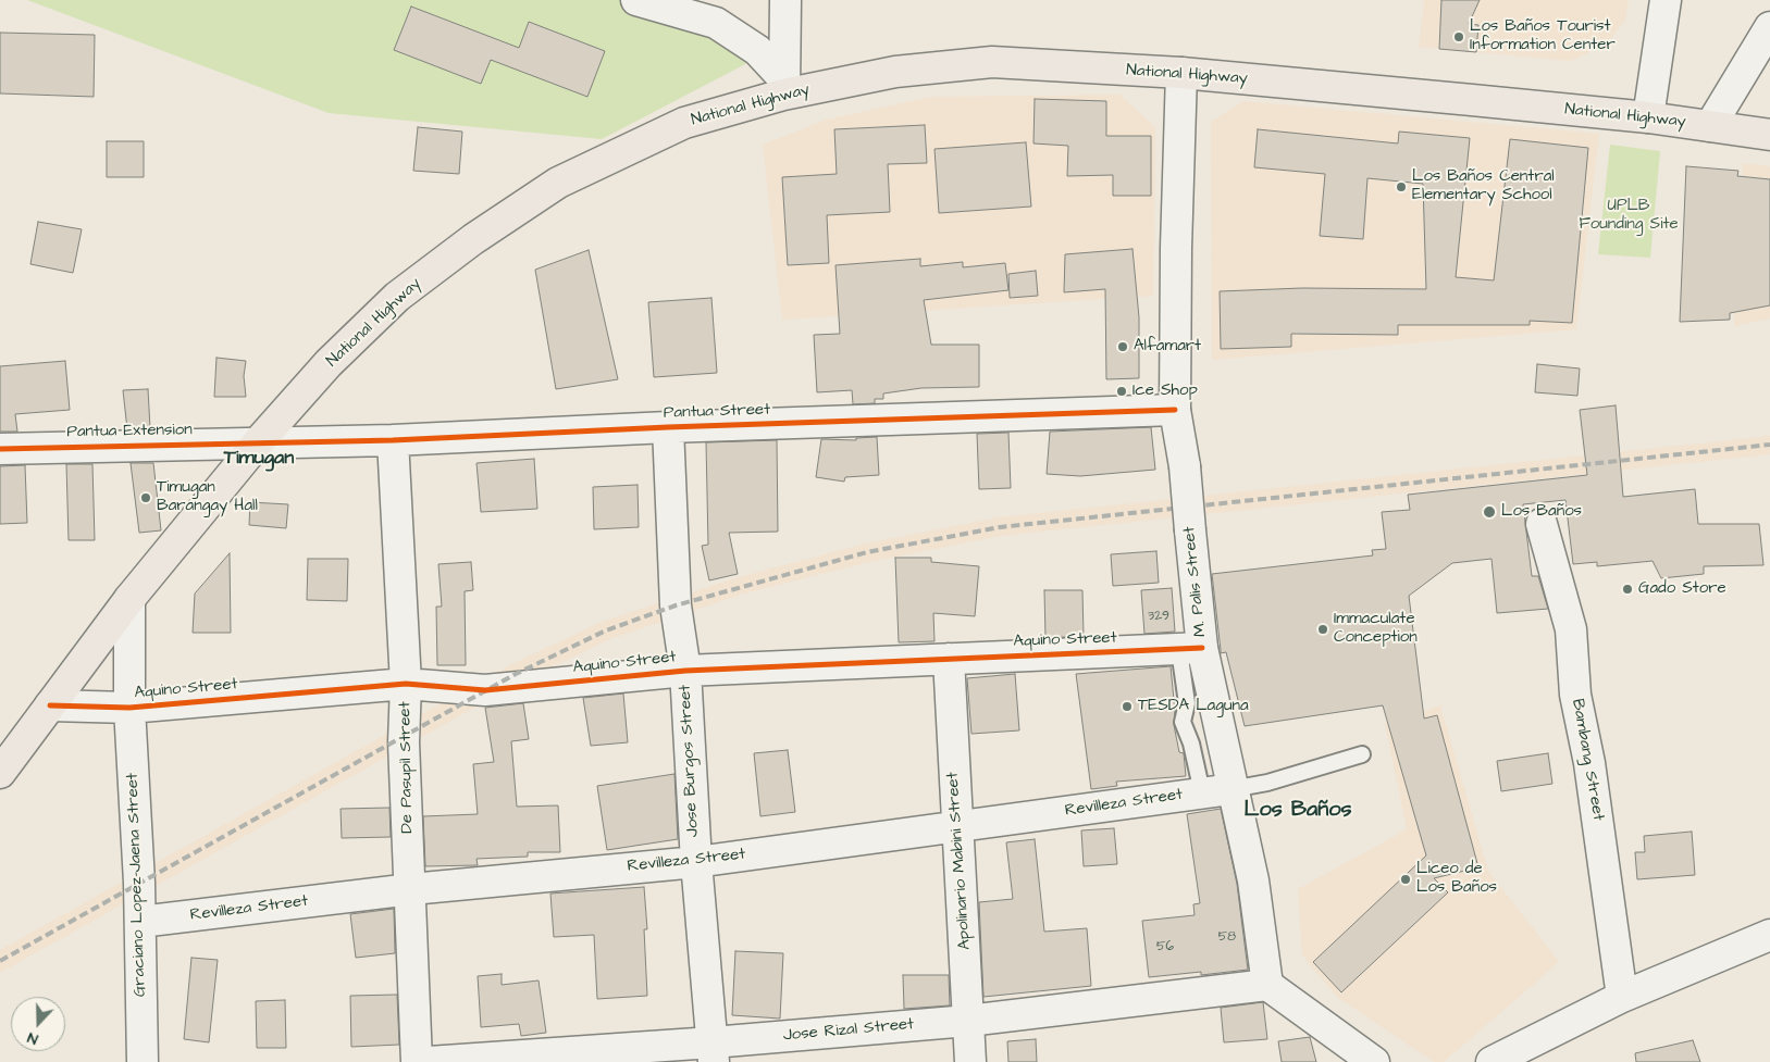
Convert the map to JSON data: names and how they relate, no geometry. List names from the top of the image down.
{
  "streets": {
    "main road": ["National Highway"],
    "street": [
      "Pantua Street",
      "Pantua Extension",
      "M. Palis Street",
      "Aquino Street",
      "Bambang Street",
      "Jose Burgos Street",
      "De Pasupil Street",
      "Revilleza Street",
      "Apolinario Mabini Street",
      "Graciano Lopez-Jaena Street",
      "Jose Rizal Street"
    ]
  },
  "crossings": [
    ["National Highway", "Pantua Street"],
    ["National Highway", "Pantua Extension"],
    ["National Highway", "M. Palis Street"],
    ["National Highway", "Aquino Street"],
    ["National Highway", "Graciano Lopez-Jaena Street"],
    ["Pantua Street", "Pantua Extension"],
    ["Pantua Street", "M. Palis Street"],
    ["Pantua Street", "Jose Burgos Street"],
    ["Pantua Street", "De Pasupil Street"],
    ["M. Palis Street", "Aquino Street"],
    ["M. Palis Street", "Revilleza Street"],
    ["M. Palis Street", "Jose Rizal Street"],
    ["Aquino Street", "Jose Burgos Street"],
    ["Aquino Street", "De Pasupil Street"],
    ["Aquino Street", "Apolinario Mabini Street"],
    ["Aquino Street", "Graciano Lopez-Jaena Street"],
    ["Jose Burgos Street", "Revilleza Street"],
    ["Jose Burgos Street", "Jose Rizal Street"],
    ["De Pasupil Street", "Revilleza Street"],
    ["Revilleza Street", "Apolinario Mabini Street"],
    ["Revilleza Street", "Graciano Lopez-Jaena Street"],
    ["Apolinario Mabini Street", "Jose Rizal Street"]
  ],
  "districts": ["Timugan", "Los Baños"],
  "parks": ["UPLB Founding Site"],
  "places": [
    "Los Baños Tourist Information Center",
    "Los Baños Central Elementary School",
    "Alfamart",
    "Ice Shop",
    "Timugan Barangay Hall",
    "Los Baños",
    "Gado Store",
    "Immaculate Conception",
    "TESDA Laguna",
    "Liceo de Los Baños"
  ],
  "house_numbers": ["329", "58", "56"],
  "north": "bottom"
}
